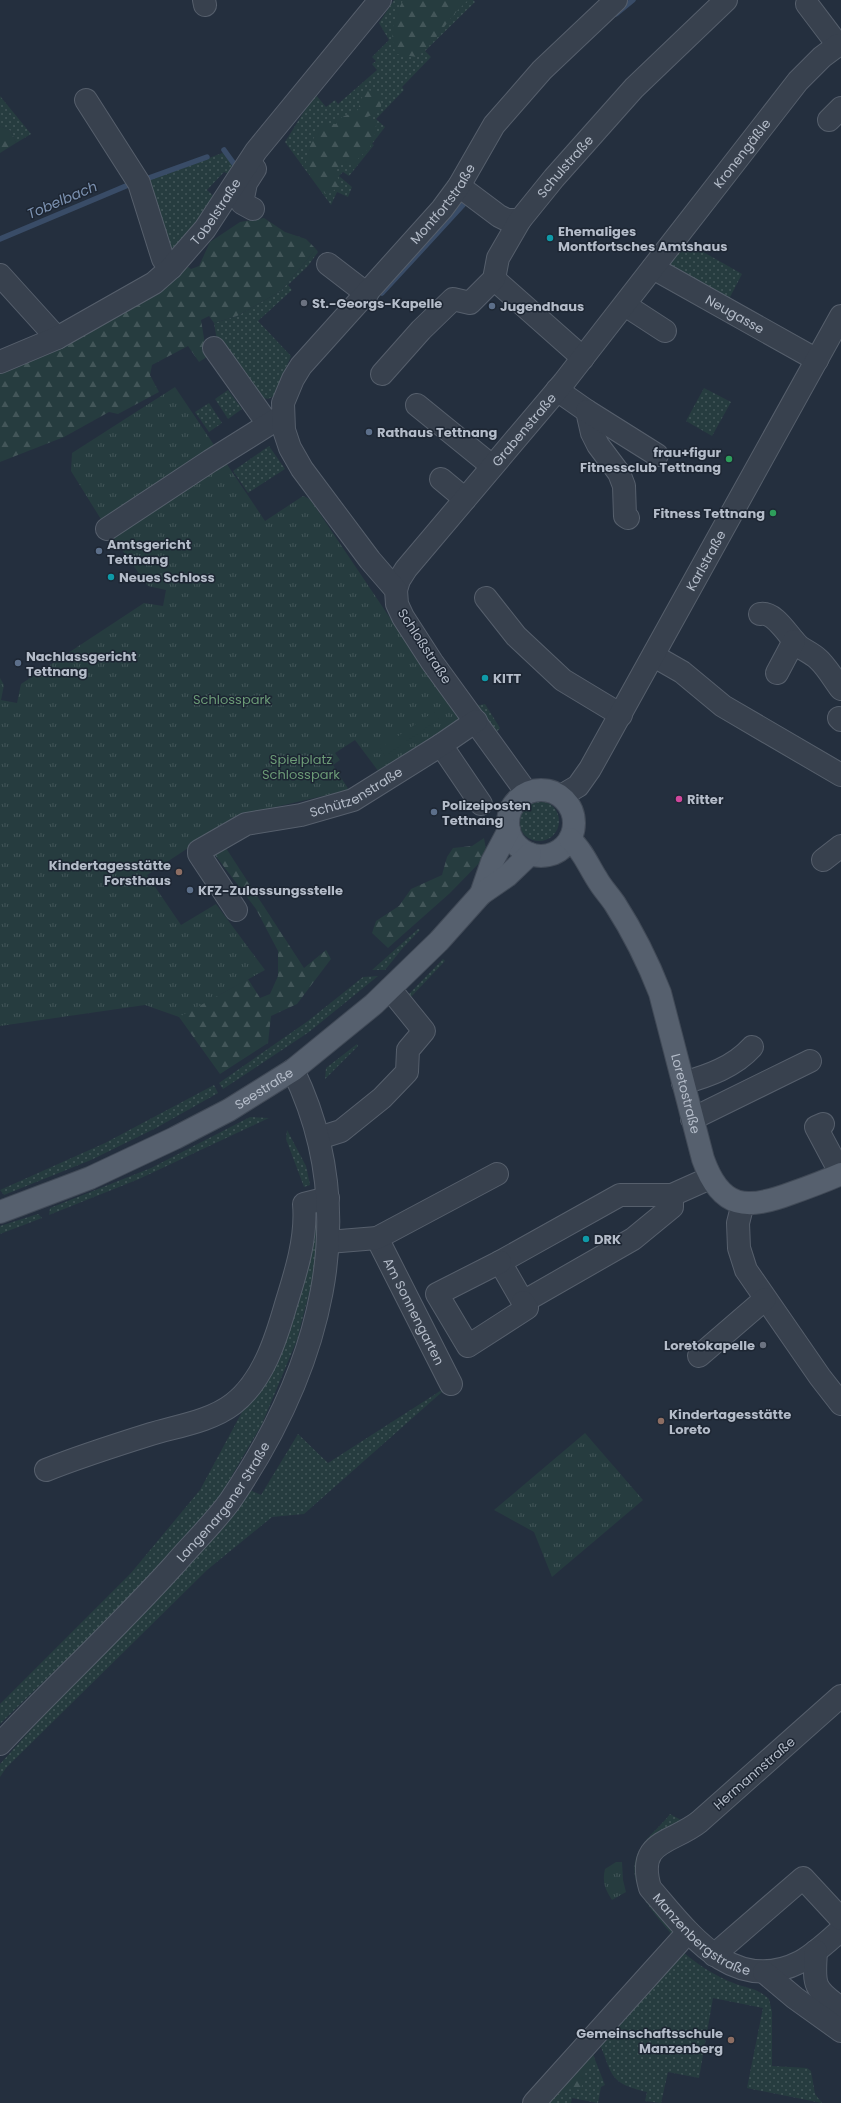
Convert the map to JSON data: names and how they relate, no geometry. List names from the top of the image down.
{
  "streets": {
    "main road": ["Seestraße", "Loretostraße"],
    "street": [
      "Kronengäßle",
      "Schulstraße",
      "Montfortstraße",
      "Tobelstraße",
      "Neugasse",
      "Grabenstraße",
      "Karlstraße",
      "Schloßstraße",
      "Schützenstraße",
      "Am Sonnengarten",
      "Langenargener Straße",
      "Hermannstraße",
      "Manzenbergstraße"
    ]
  },
  "crossings": [
    ["Kronengäßle", "Neugasse"],
    ["Kronengäßle", "Grabenstraße"],
    ["Neugasse", "Grabenstraße"],
    ["Neugasse", "Karlstraße"],
    ["Grabenstraße", "Schloßstraße"],
    ["Karlstraße", "Schloßstraße"],
    ["Karlstraße", "Seestraße"],
    ["Karlstraße", "Loretostraße"],
    ["Schloßstraße", "Schützenstraße"],
    ["Schloßstraße", "Seestraße"],
    ["Schloßstraße", "Loretostraße"],
    ["Seestraße", "Loretostraße"],
    ["Seestraße", "Langenargener Straße"],
    ["Hermannstraße", "Manzenbergstraße"]
  ],
  "water": ["Tobelbach"],
  "parks": ["Schlosspark", "Spielplatz Schlosspark"],
  "places": [
    "Ehemaliges Montfortsches Amtshaus",
    "St.-Georgs-Kapelle",
    "Jugendhaus",
    "Rathaus Tettnang",
    "frau+figur Fitnessclub Tettnang",
    "Fitness Tettnang",
    "Amtsgericht Tettnang",
    "Neues Schloss",
    "Nachlassgericht Tettnang",
    "KITT",
    "Ritter",
    "Polizeiposten Tettnang",
    "Kindertagesstätte Forsthaus",
    "KFZ-Zulassungsstelle",
    "DRK",
    "Loretokapelle",
    "Kindertagesstätte Loreto",
    "Gemeinschaftsschule Manzenberg"
  ]
}
